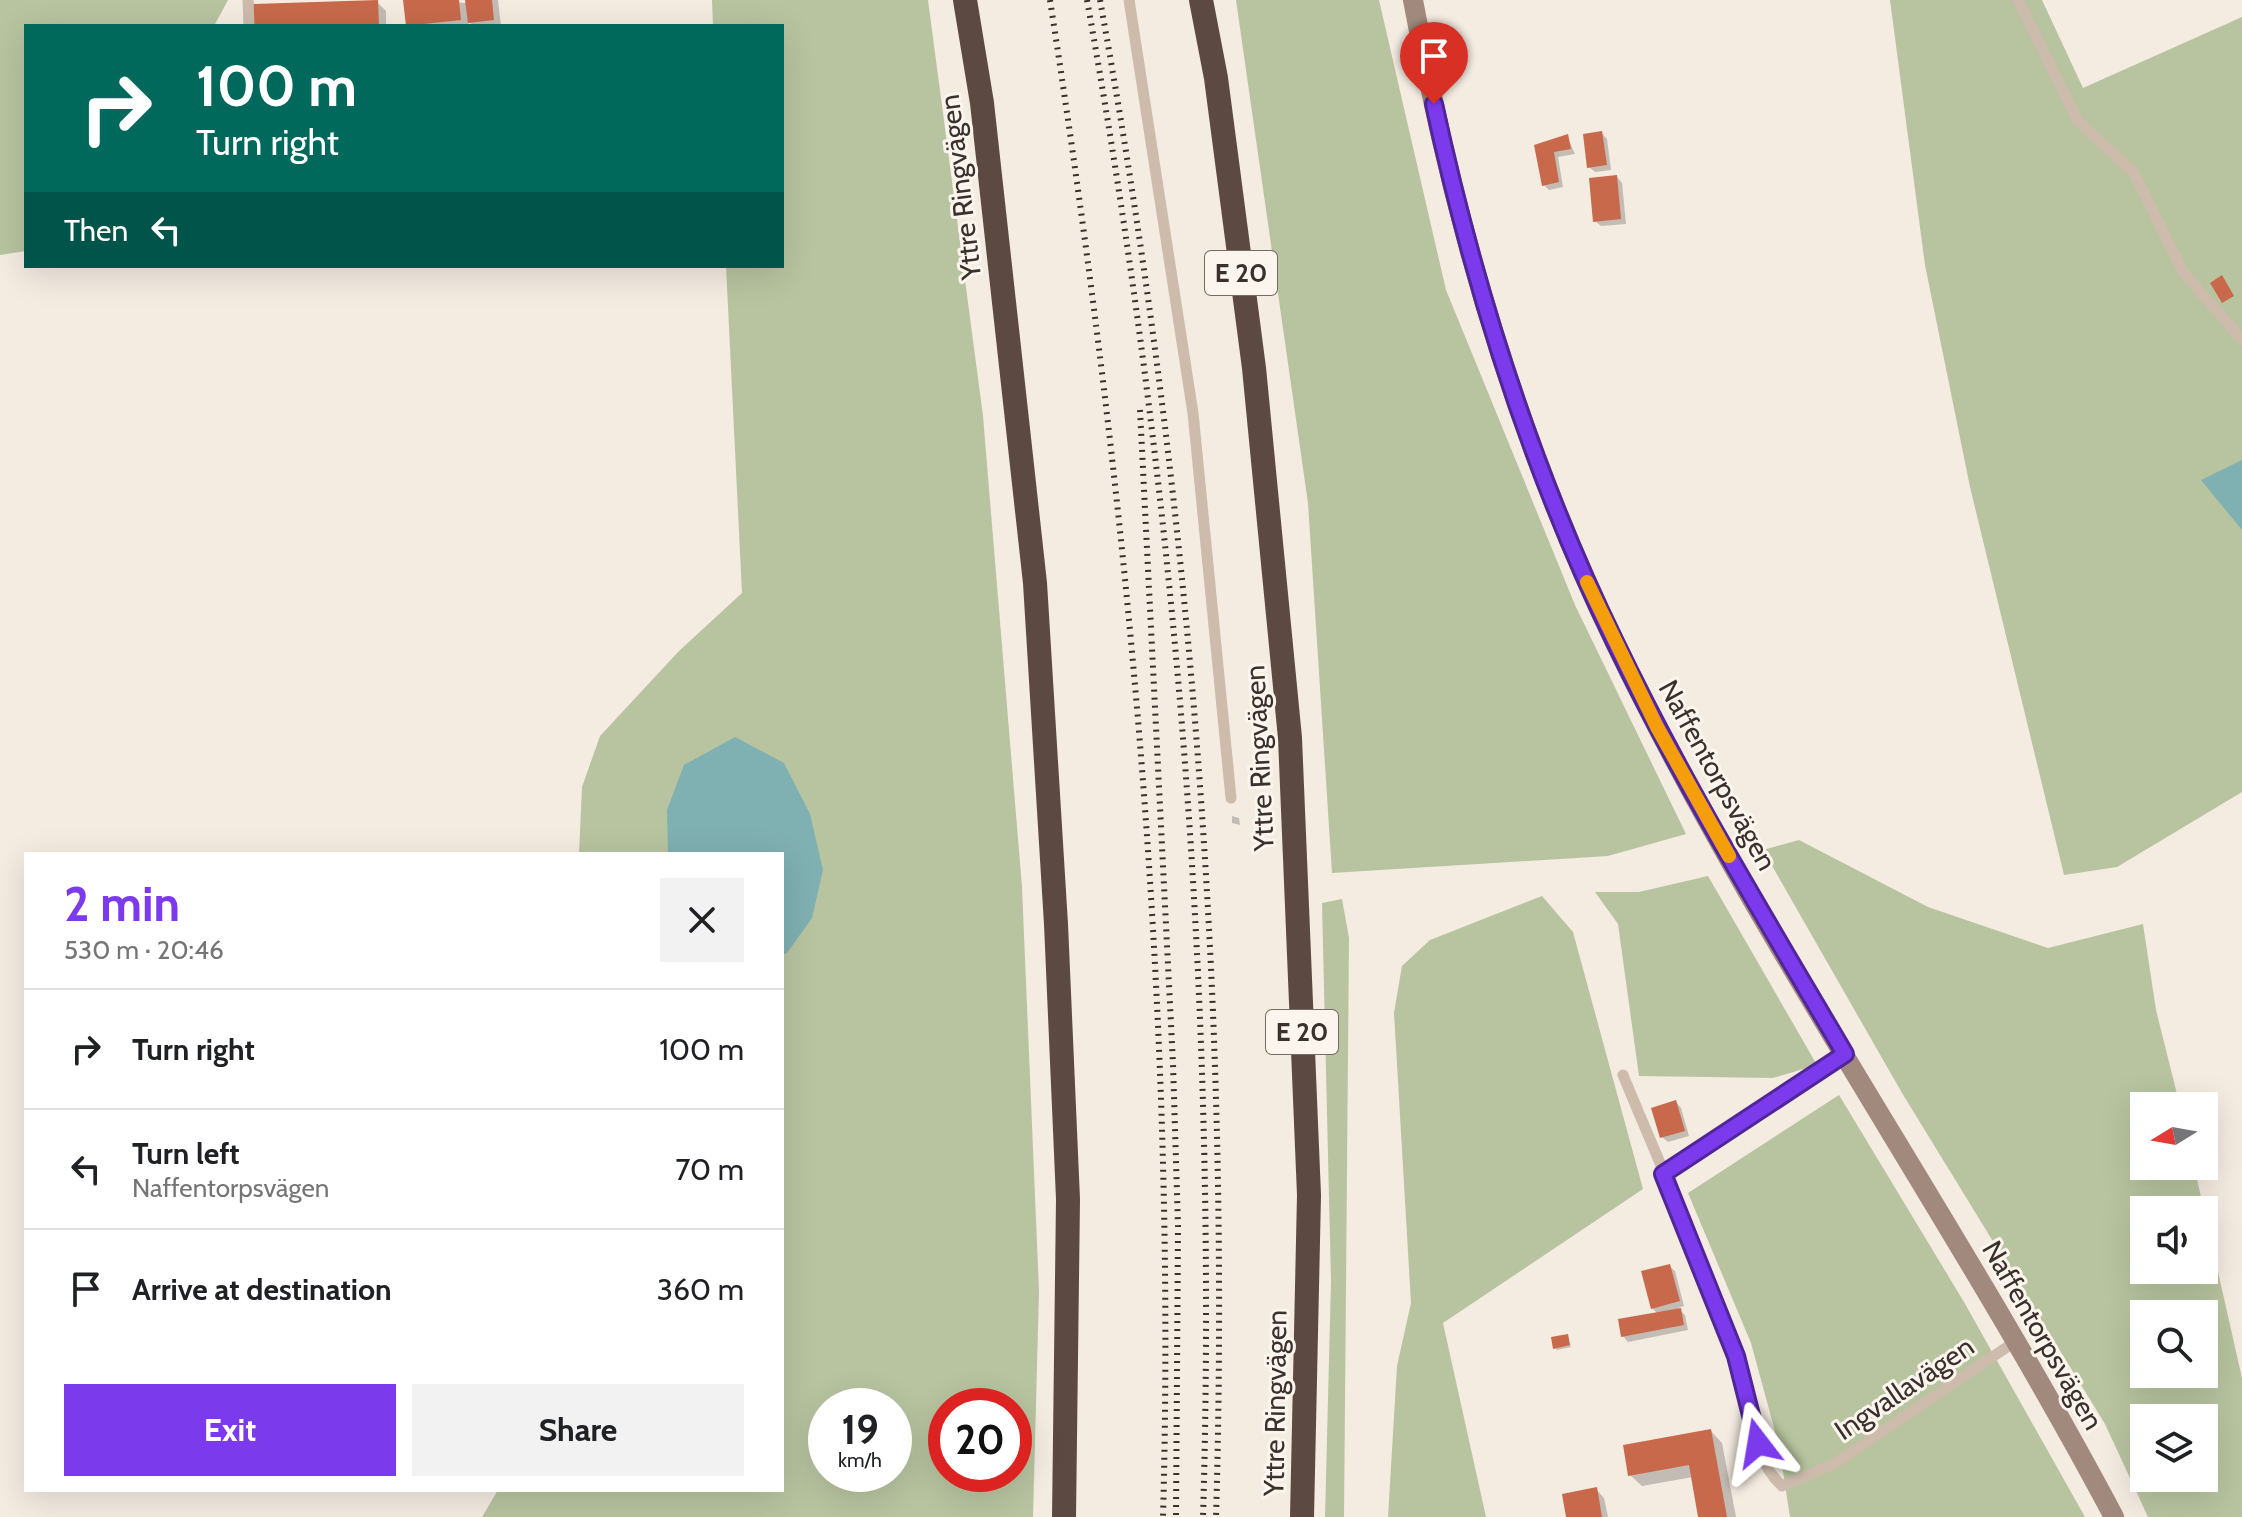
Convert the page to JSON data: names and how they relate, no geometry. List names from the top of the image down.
{
  "streets": {
    "highway": ["Yttre Ringvägen", "E 20"],
    "street": ["Naffentorpsvägen"],
    "lane": ["Ingvallavägen"]
  },
  "crossings": [
    ["Naffentorpsvägen", "Ingvallavägen"]
  ],
  "north": "left",
  "page": {
    "turn": ["100 m", "Turn right"],
    "then": "Then",
    "heading": ["2 min", "530 m · 20:46"],
    "list": [
      {
        "name": "Turn right",
        "value": "100 m"
      },
      {
        "name": "Turn left",
        "note": "Naffentorpsvägen",
        "value": "70 m"
      },
      {
        "name": "Arrive at destination",
        "value": "360 m"
      }
    ],
    "buttons": ["Exit", "Share"],
    "speed": "19 km/h",
    "limit": "20"
  }
}
